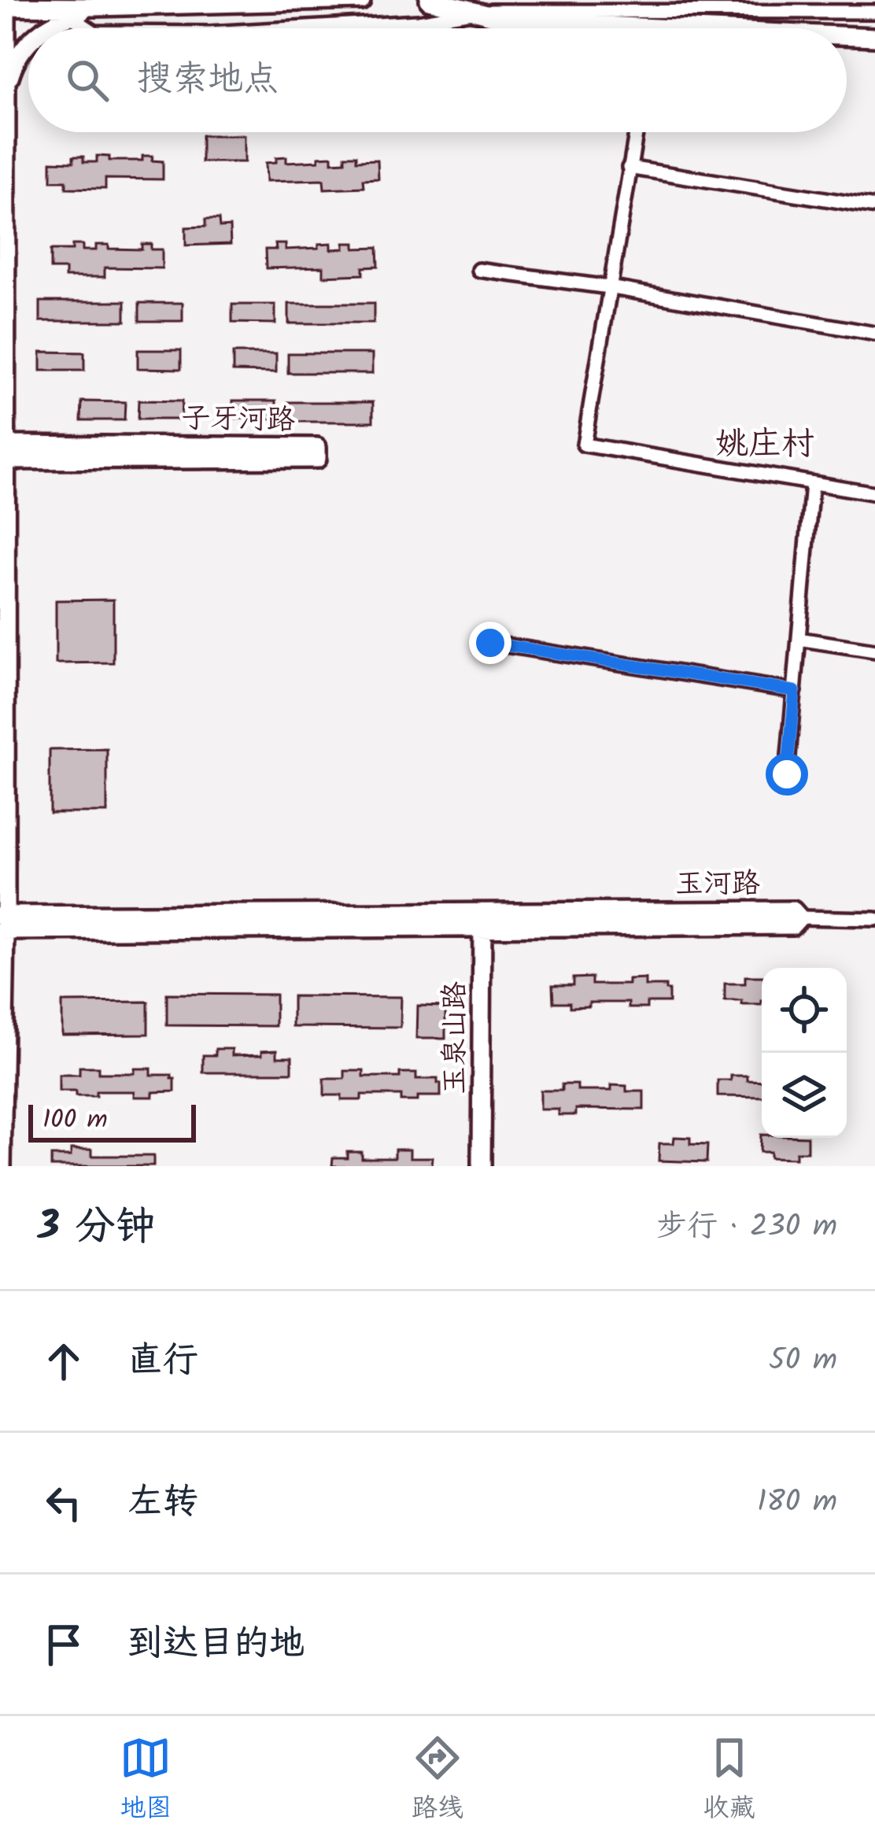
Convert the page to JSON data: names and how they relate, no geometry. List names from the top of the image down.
{
  "streets": {
    "street": ["子牙河路", "玉河路", "玉泉山路"]
  },
  "crossings": [
    ["玉河路", "玉泉山路"]
  ],
  "districts": ["姚庄村"],
  "scale_bar": "100 m",
  "page": {
    "search": "搜索地点",
    "scale": "100 m",
    "heading": ["3 分钟", "步行 · 230 m"],
    "list": [
      ["直行", "50 m"],
      ["左转", "180 m"],
      "到达目的地"
    ],
    "nav": ["地图", "路线", "收藏"]
  }
}
